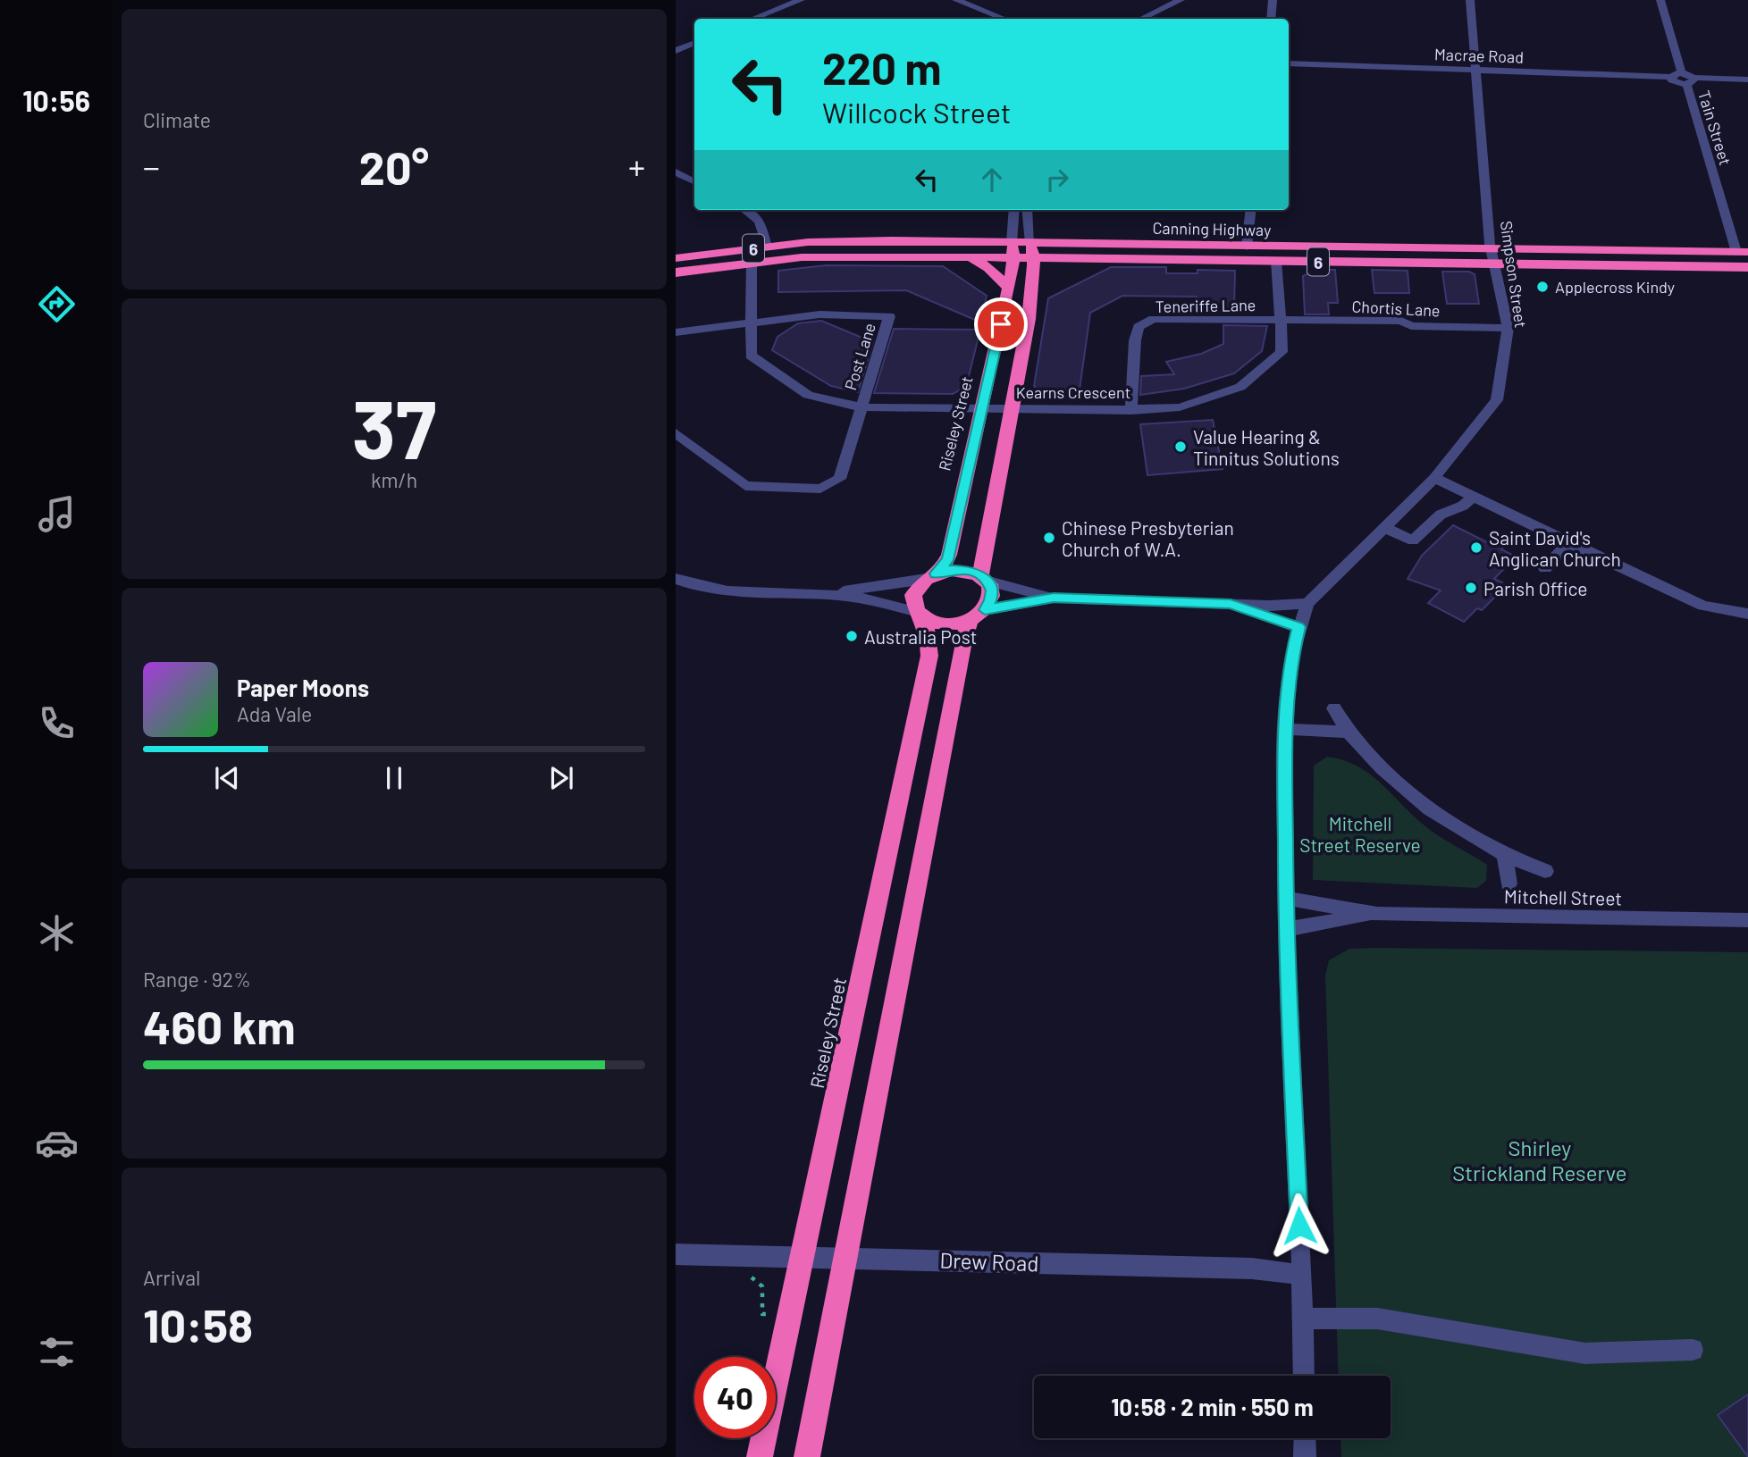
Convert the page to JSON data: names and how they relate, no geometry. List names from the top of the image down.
{
  "streets": {
    "highway": ["Canning Highway", "6", "Riseley Street"],
    "street": [
      "Macrae Road",
      "Tain Street",
      "Simpson Street",
      "Teneriffe Lane",
      "Chortis Lane",
      "Post Lane",
      "Kearns Crescent",
      "Mitchell Street",
      "Drew Road"
    ]
  },
  "crossings": [
    ["Macrae Road", "Tain Street"],
    ["Macrae Road", "Simpson Street"],
    ["Tain Street", "Canning Highway"],
    ["Canning Highway", "Simpson Street"],
    ["Canning Highway", "Kearns Crescent"],
    ["Canning Highway", "Riseley Street"],
    ["Simpson Street", "Chortis Lane"],
    ["Simpson Street", "Mitchell Street"],
    ["Simpson Street", "Drew Road"],
    ["Teneriffe Lane", "Chortis Lane"],
    ["Teneriffe Lane", "Kearns Crescent"],
    ["Chortis Lane", "Kearns Crescent"],
    ["Post Lane", "Kearns Crescent"],
    ["Kearns Crescent", "Riseley Street"],
    ["Riseley Street", "Drew Road"]
  ],
  "parks": ["Mitchell Street Reserve", "Shirley Strickland Reserve"],
  "places": [
    "Applecross Kindy",
    "Value Hearing & Tinnitus Solutions",
    "Chinese Presbyterian Church of W.A.",
    "Saint David's Anglican Church",
    "Parish Office",
    "Australia Post"
  ],
  "page": {
    "tabs": "10:56",
    "tile": [
      "Climate",
      ["37", "km/h"],
      ["Range · 92%", "460 km"],
      ["Arrival", "10:58"]
    ],
    "turn": ["220 m", "Willcock Street"],
    "heat": ["−", "20°", "+"],
    "song": ["Paper Moons", "Ada Vale"],
    "limit": "40",
    "trip": "10:58 · 2 min · 550 m"
  }
}
